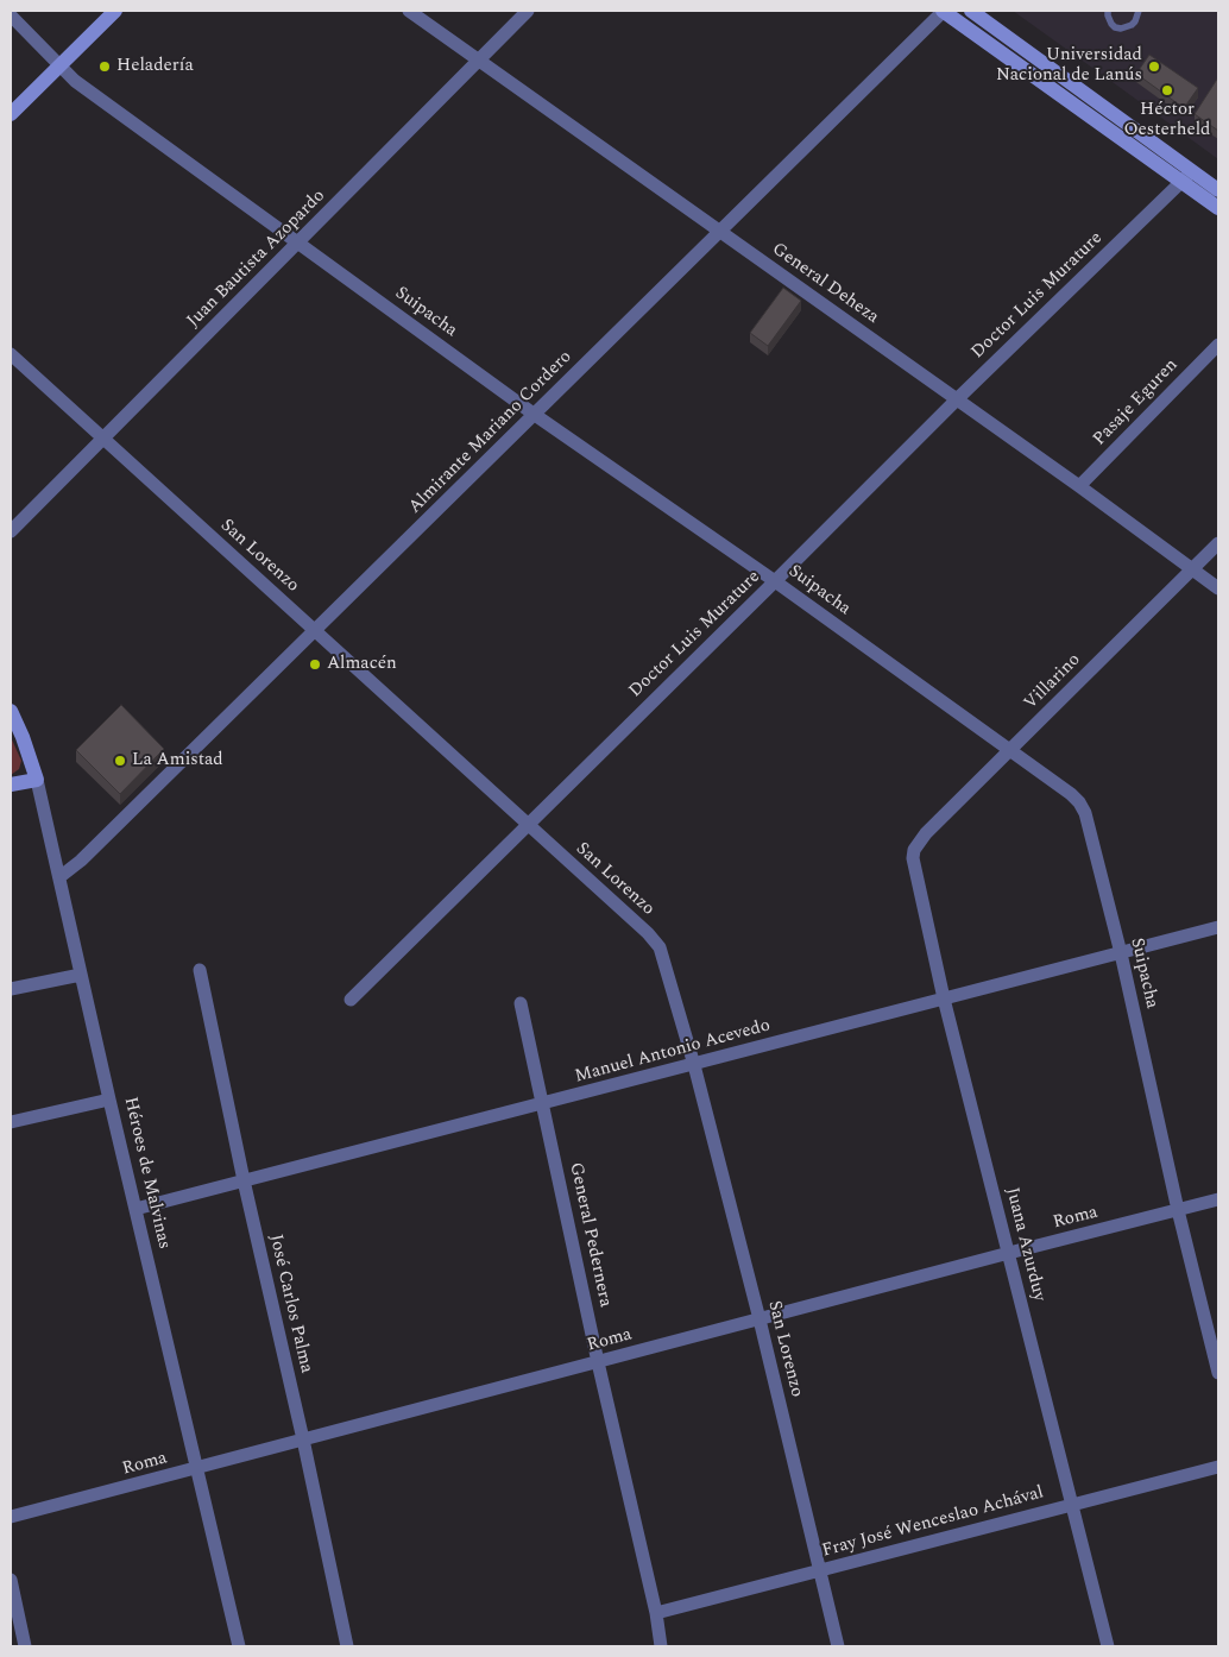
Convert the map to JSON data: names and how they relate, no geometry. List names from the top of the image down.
{
  "streets": {
    "main road": ["Héroes de Malvinas"],
    "street": [
      "Juan Bautista Azopardo",
      "General Deheza",
      "Doctor Luis Murature",
      "Suipacha",
      "Pasaje Eguren",
      "Almirante Mariano Cordero",
      "San Lorenzo",
      "Villarino",
      "Manuel Antonio Acevedo",
      "Roma",
      "General Pedernera",
      "Juana Azurduy",
      "José Carlos Palma",
      "Fray José Wenceslao Achával"
    ]
  },
  "crossings": [
    ["Juan Bautista Azopardo", "General Deheza"],
    ["Juan Bautista Azopardo", "Suipacha"],
    ["Juan Bautista Azopardo", "San Lorenzo"],
    ["General Deheza", "Doctor Luis Murature"],
    ["General Deheza", "Pasaje Eguren"],
    ["General Deheza", "Almirante Mariano Cordero"],
    ["General Deheza", "Villarino"],
    ["Doctor Luis Murature", "Suipacha"],
    ["Doctor Luis Murature", "San Lorenzo"],
    ["Suipacha", "Almirante Mariano Cordero"],
    ["Suipacha", "Villarino"],
    ["Suipacha", "Manuel Antonio Acevedo"],
    ["Suipacha", "Roma"],
    ["Almirante Mariano Cordero", "San Lorenzo"],
    ["Almirante Mariano Cordero", "Héroes de Malvinas"],
    ["San Lorenzo", "Manuel Antonio Acevedo"],
    ["San Lorenzo", "Roma"],
    ["San Lorenzo", "Fray José Wenceslao Achával"],
    ["Villarino", "Juana Azurduy"],
    ["Manuel Antonio Acevedo", "Héroes de Malvinas"],
    ["Manuel Antonio Acevedo", "General Pedernera"],
    ["Manuel Antonio Acevedo", "Juana Azurduy"],
    ["Manuel Antonio Acevedo", "José Carlos Palma"],
    ["Héroes de Malvinas", "Roma"],
    ["Roma", "General Pedernera"],
    ["Roma", "Juana Azurduy"],
    ["Roma", "José Carlos Palma"],
    ["General Pedernera", "Fray José Wenceslao Achával"],
    ["Juana Azurduy", "Fray José Wenceslao Achával"]
  ],
  "places": [
    "Heladería",
    "Universidad Nacional de Lanús",
    "Héctor Oesterheld",
    "Almacén",
    "La Amistad"
  ]
}
